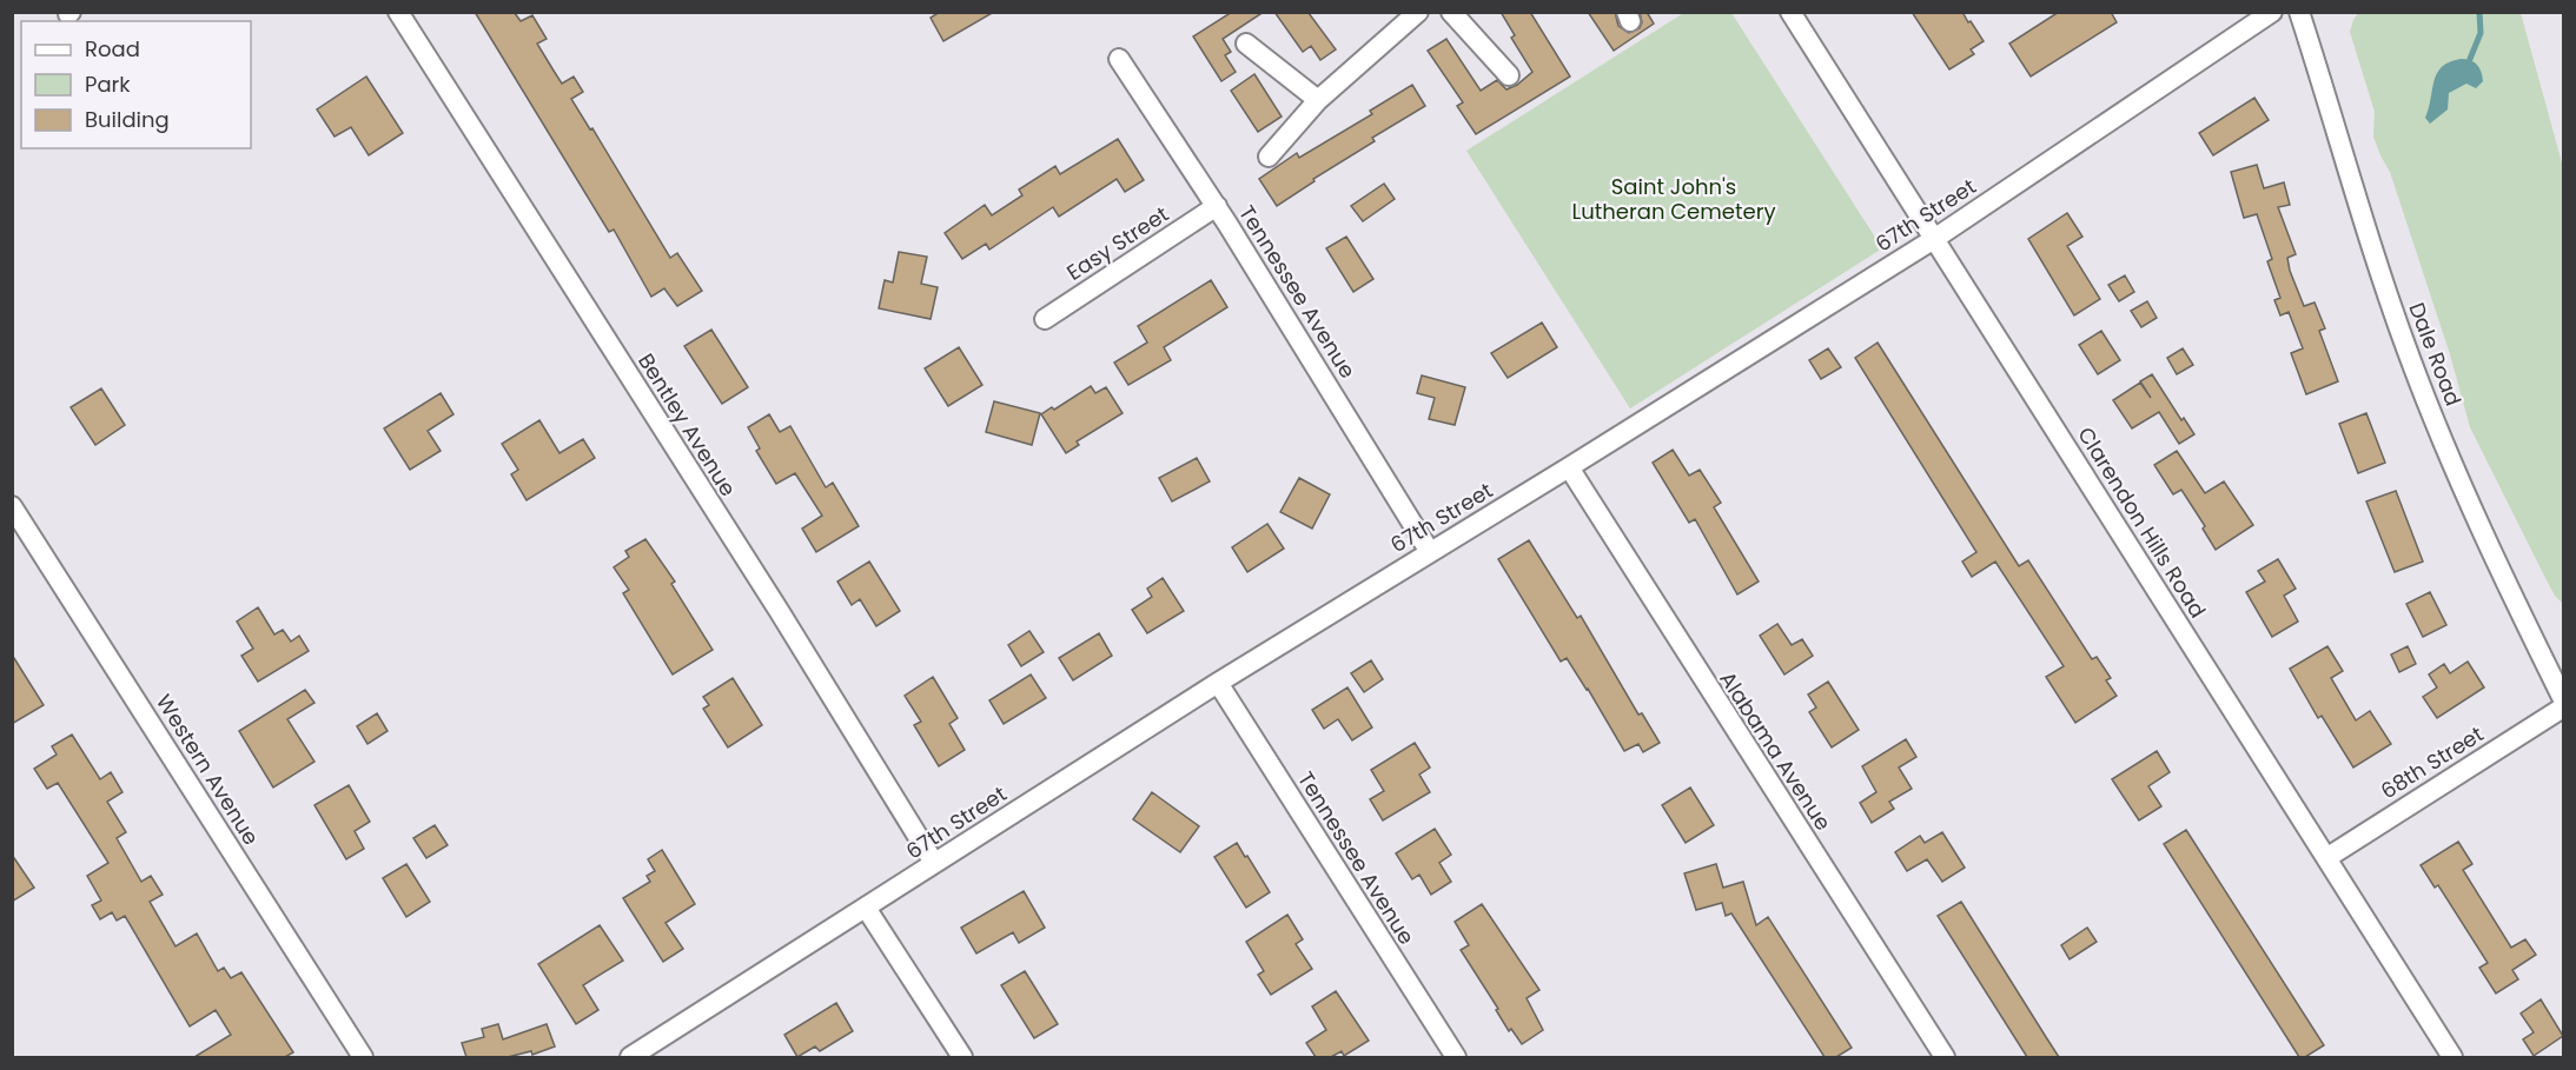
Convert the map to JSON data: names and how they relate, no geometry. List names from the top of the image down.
{
  "streets": {
    "street": [
      "67th Street",
      "Easy Street",
      "Tennessee Avenue",
      "Dale Road",
      "Bentley Avenue",
      "Clarendon Hills Road",
      "Alabama Avenue",
      "68th Street",
      "Western Avenue"
    ]
  },
  "crossings": [
    ["67th Street", "Tennessee Avenue"],
    ["67th Street", "Bentley Avenue"],
    ["67th Street", "Clarendon Hills Road"],
    ["67th Street", "Alabama Avenue"],
    ["Easy Street", "Tennessee Avenue"],
    ["Clarendon Hills Road", "68th Street"]
  ],
  "parks": ["Saint John's Lutheran Cemetery"],
  "legend": ["Road", "Park", "Building"]
}
